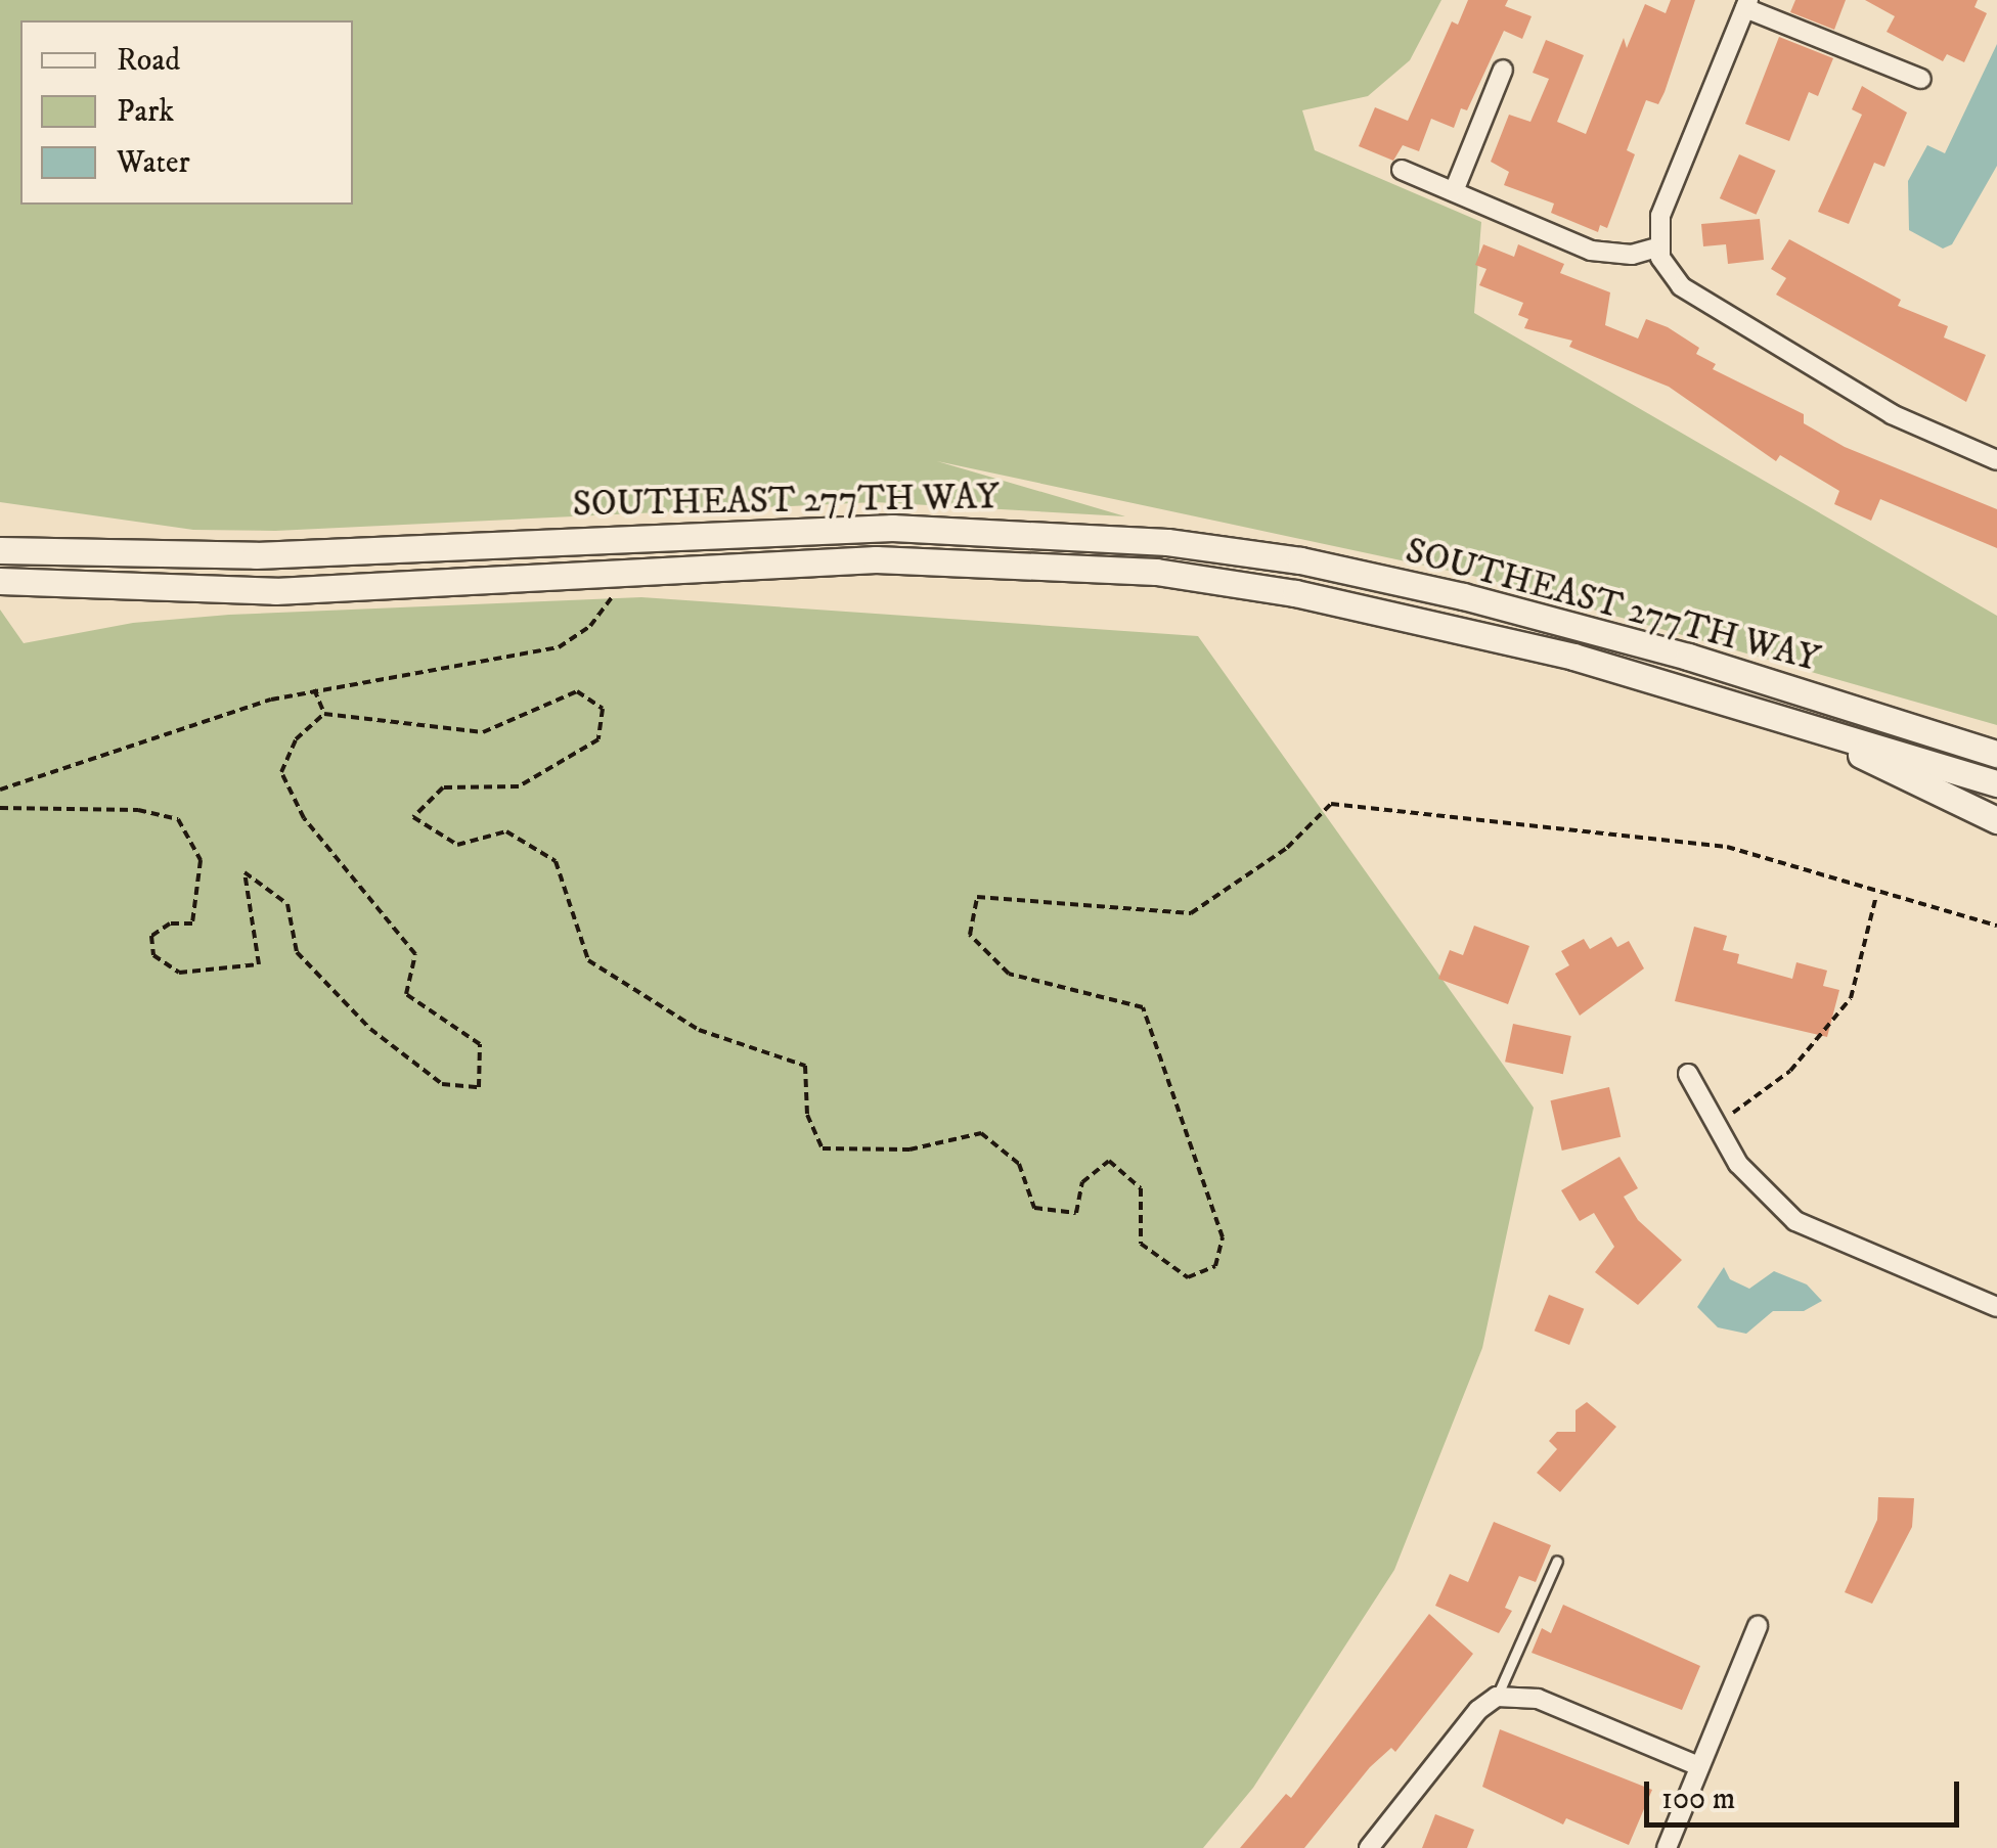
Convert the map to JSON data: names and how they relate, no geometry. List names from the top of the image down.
{
  "streets": {
    "main road": ["SOUTHEAST 277TH WAY"]
  },
  "legend": ["Road", "Park", "Water"],
  "scale_bar": "100 m"
}
